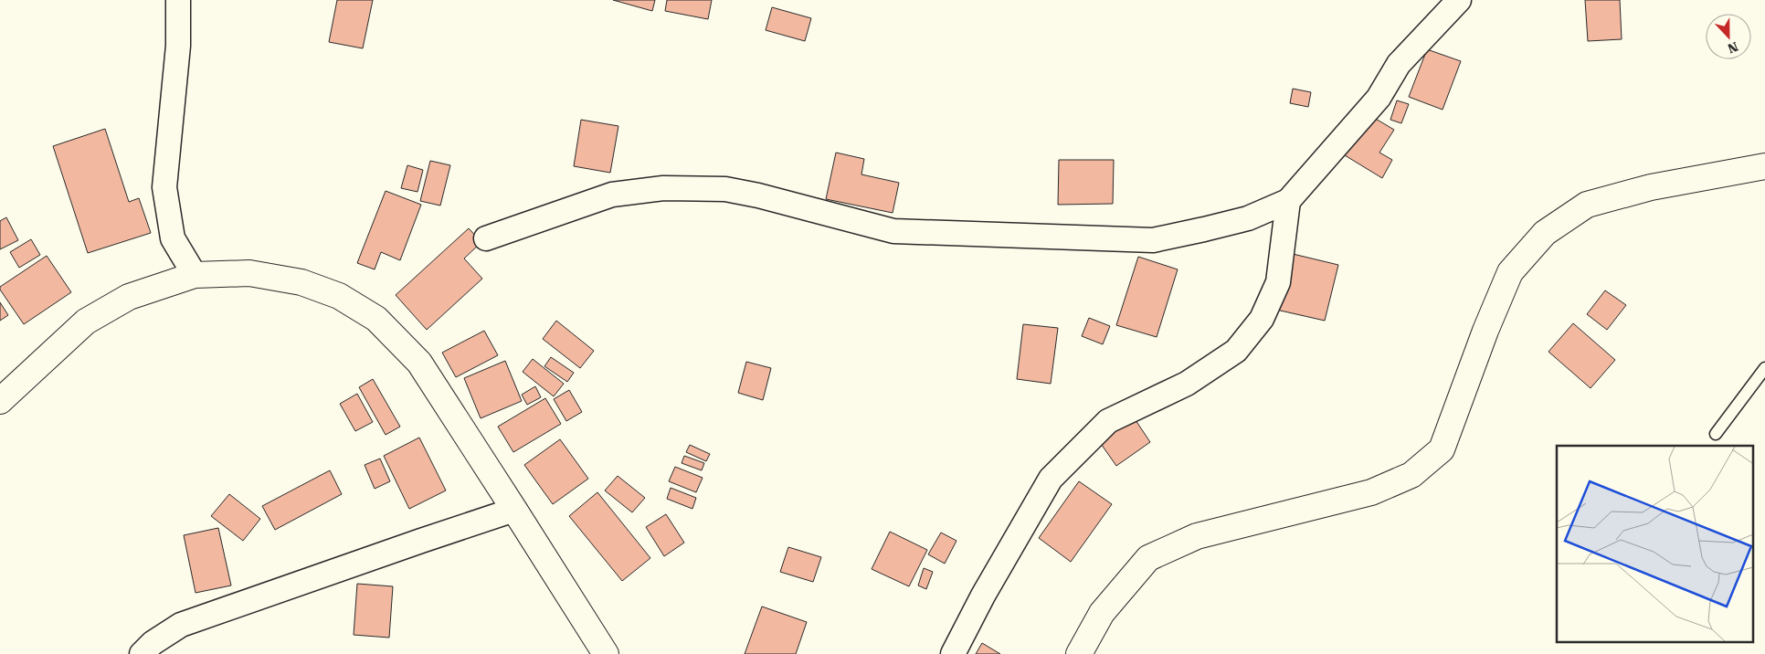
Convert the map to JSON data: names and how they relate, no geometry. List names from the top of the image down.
{
  "north": "bottom"
}
